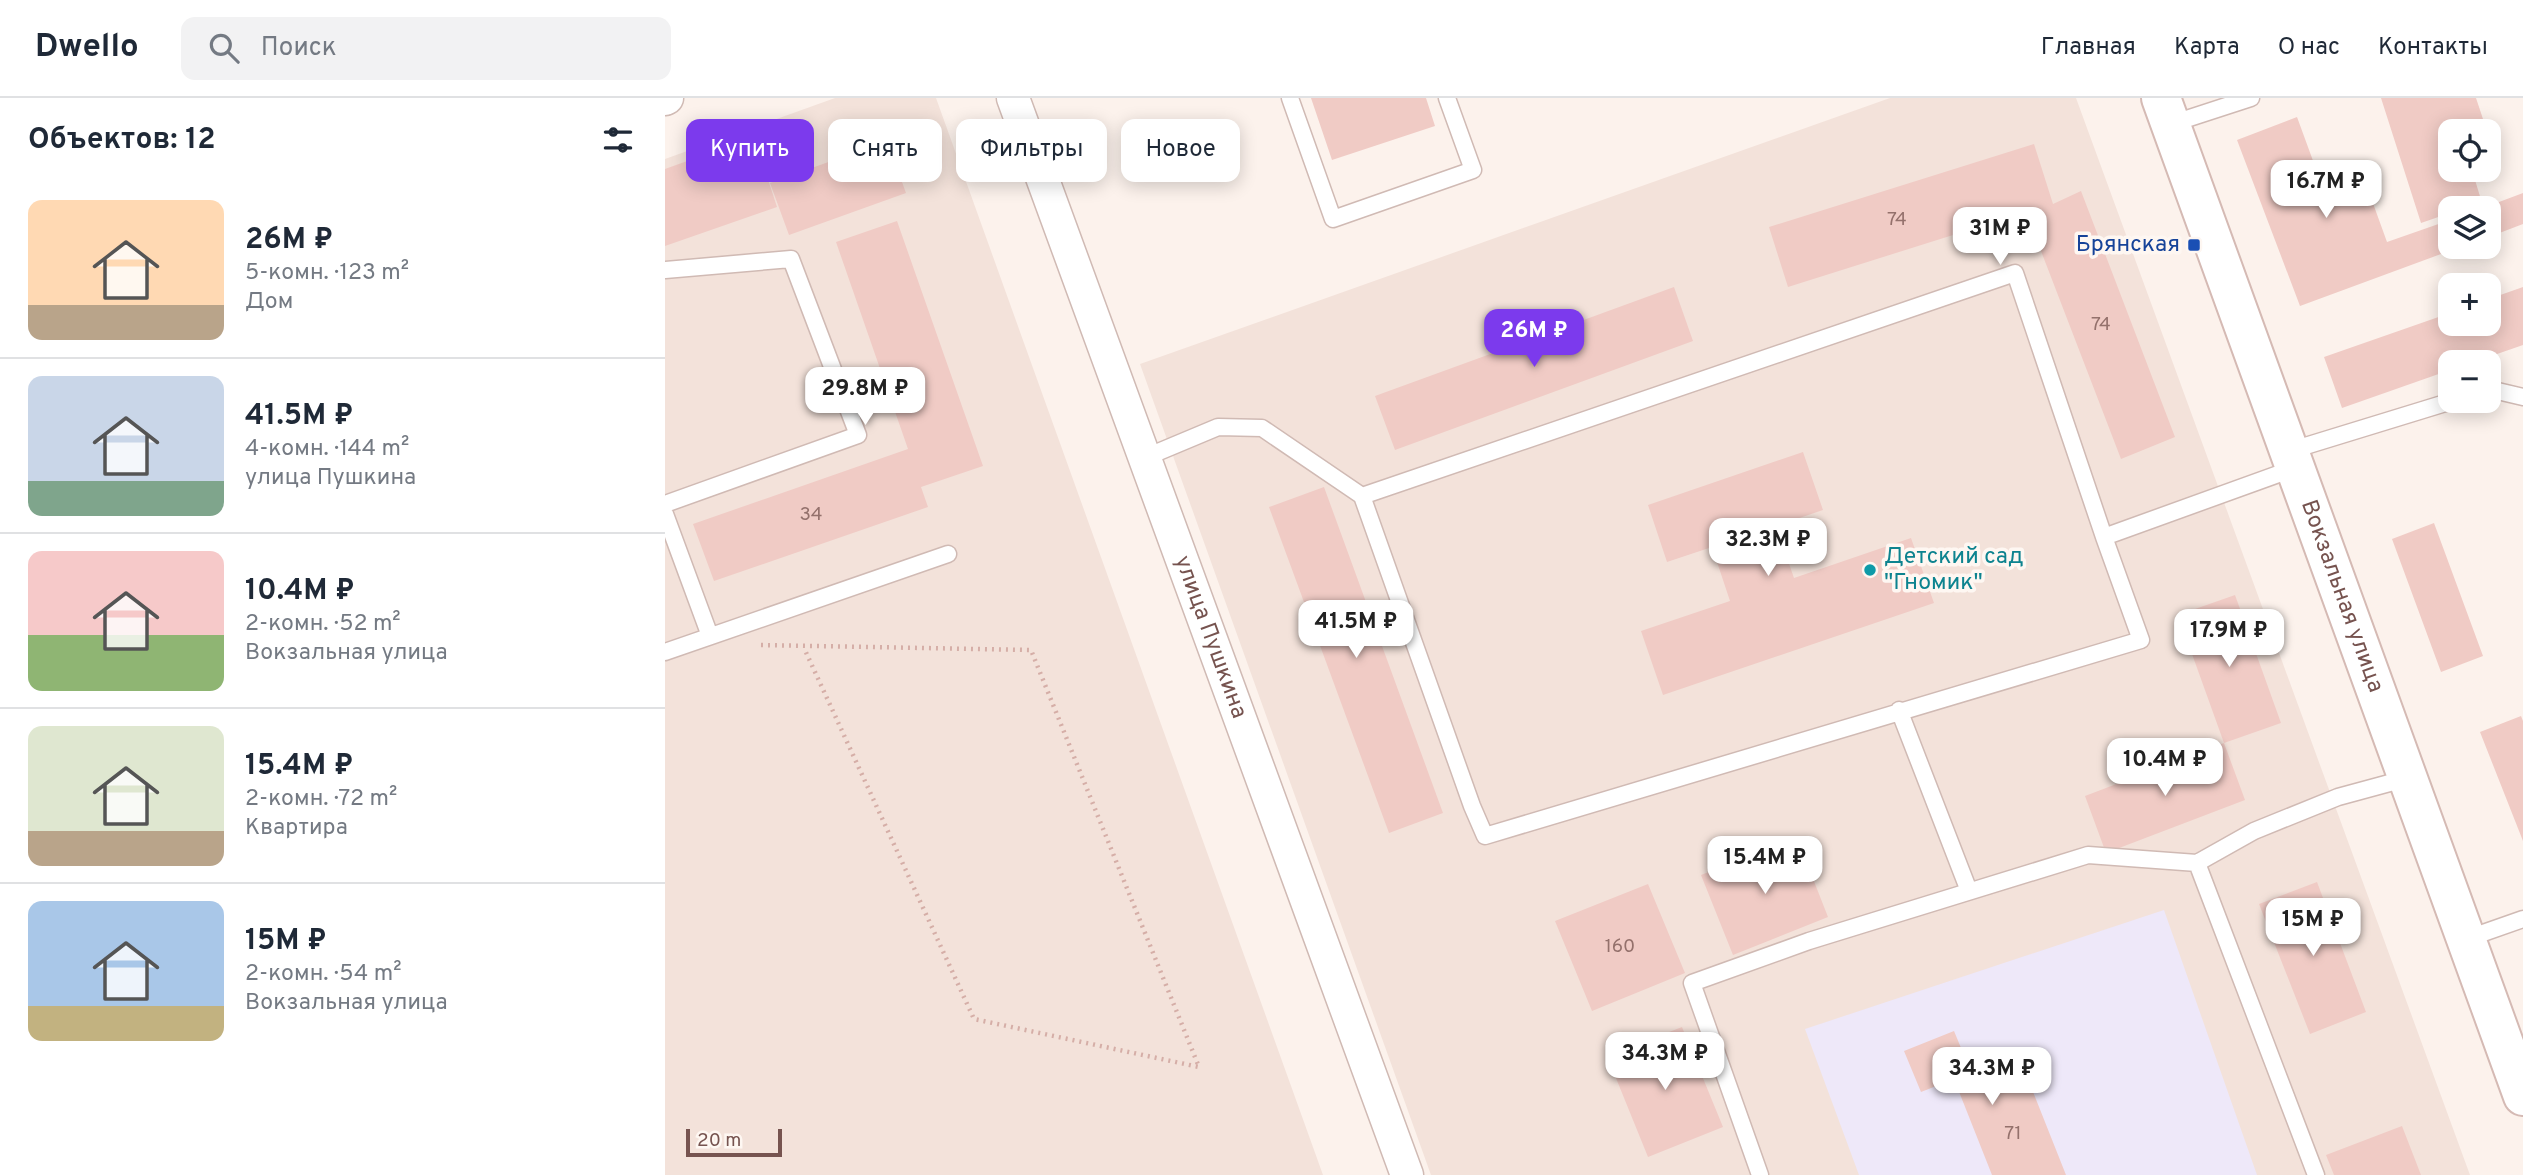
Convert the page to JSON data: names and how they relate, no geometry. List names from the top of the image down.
{
  "streets": {
    "main road": ["Вокзальная улица"],
    "street": ["улица Пушкина"]
  },
  "places": {
    "transit": ["Брянская"],
    "other": ["Детский сад \"Гномик\""]
  },
  "house_numbers": [
    "74",
    "74",
    "34",
    "160",
    "71"
  ],
  "scale_bar": "20 m",
  "page": {
    "header": "Dwello",
    "search": "Поиск",
    "nav": [
      "Главная",
      "Карта",
      "О нас",
      "Контакты"
    ],
    "heading": "Объектов: 12",
    "map_buttons": ["+", "−"],
    "chip": [
      "Купить",
      "Снять",
      "Фильтры",
      "Новое"
    ],
    "price": [
      "16.7M ₽",
      "31M ₽",
      "26M ₽",
      "29.8M ₽",
      "32.3M ₽",
      "41.5M ₽",
      "17.9M ₽",
      "10.4M ₽",
      "15.4M ₽",
      "15M ₽",
      "34.3M ₽",
      "34.3M ₽"
    ],
    "list": [
      {
        "name": "26M ₽",
        "note": "5-комн. · 123 m² · Дом"
      },
      {
        "name": "41.5M ₽",
        "note": "4-комн. · 144 m² · улица Пушкина"
      },
      {
        "name": "10.4M ₽",
        "note": "2-комн. · 52 m² · Вокзальная улица"
      },
      {
        "name": "15.4M ₽",
        "note": "2-комн. · 72 m² · Квартира"
      },
      {
        "name": "15M ₽",
        "note": "2-комн. · 54 m² · Вокзальная улица"
      }
    ],
    "scale": "20 m"
  }
}
